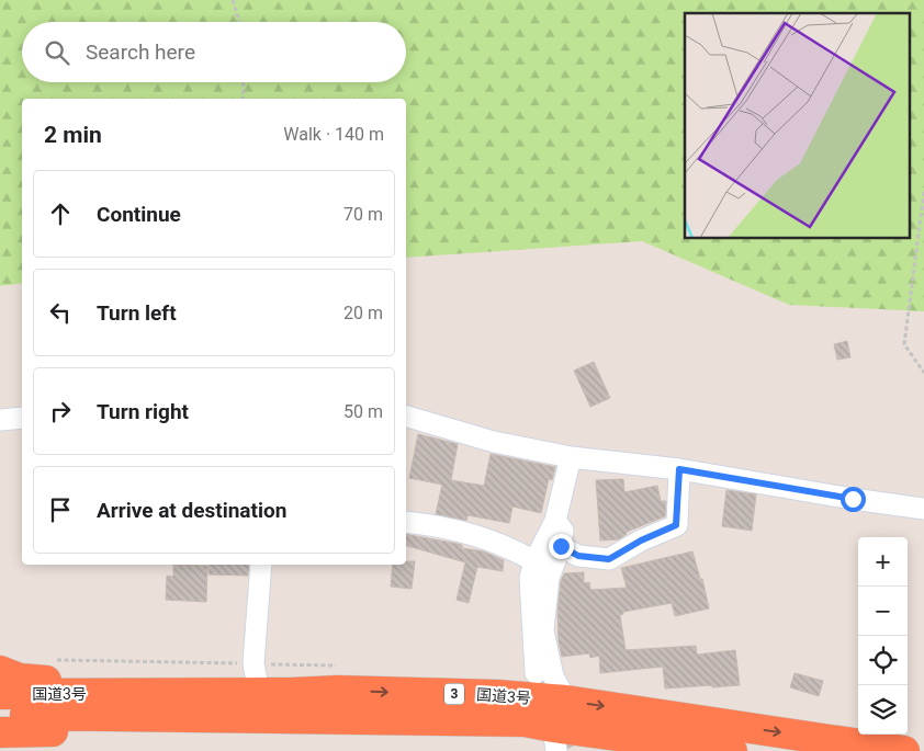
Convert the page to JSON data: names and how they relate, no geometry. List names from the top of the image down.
{
  "streets": {
    "highway": ["国道3号", "3"]
  },
  "page": {
    "search": "Search here",
    "heading": ["2 min", "Walk · 140 m"],
    "list": [
      ["Continue", "70 m"],
      ["Turn left", "20 m"],
      ["Turn right", "50 m"],
      "Arrive at destination"
    ],
    "map_buttons": ["+", "−"]
  }
}
